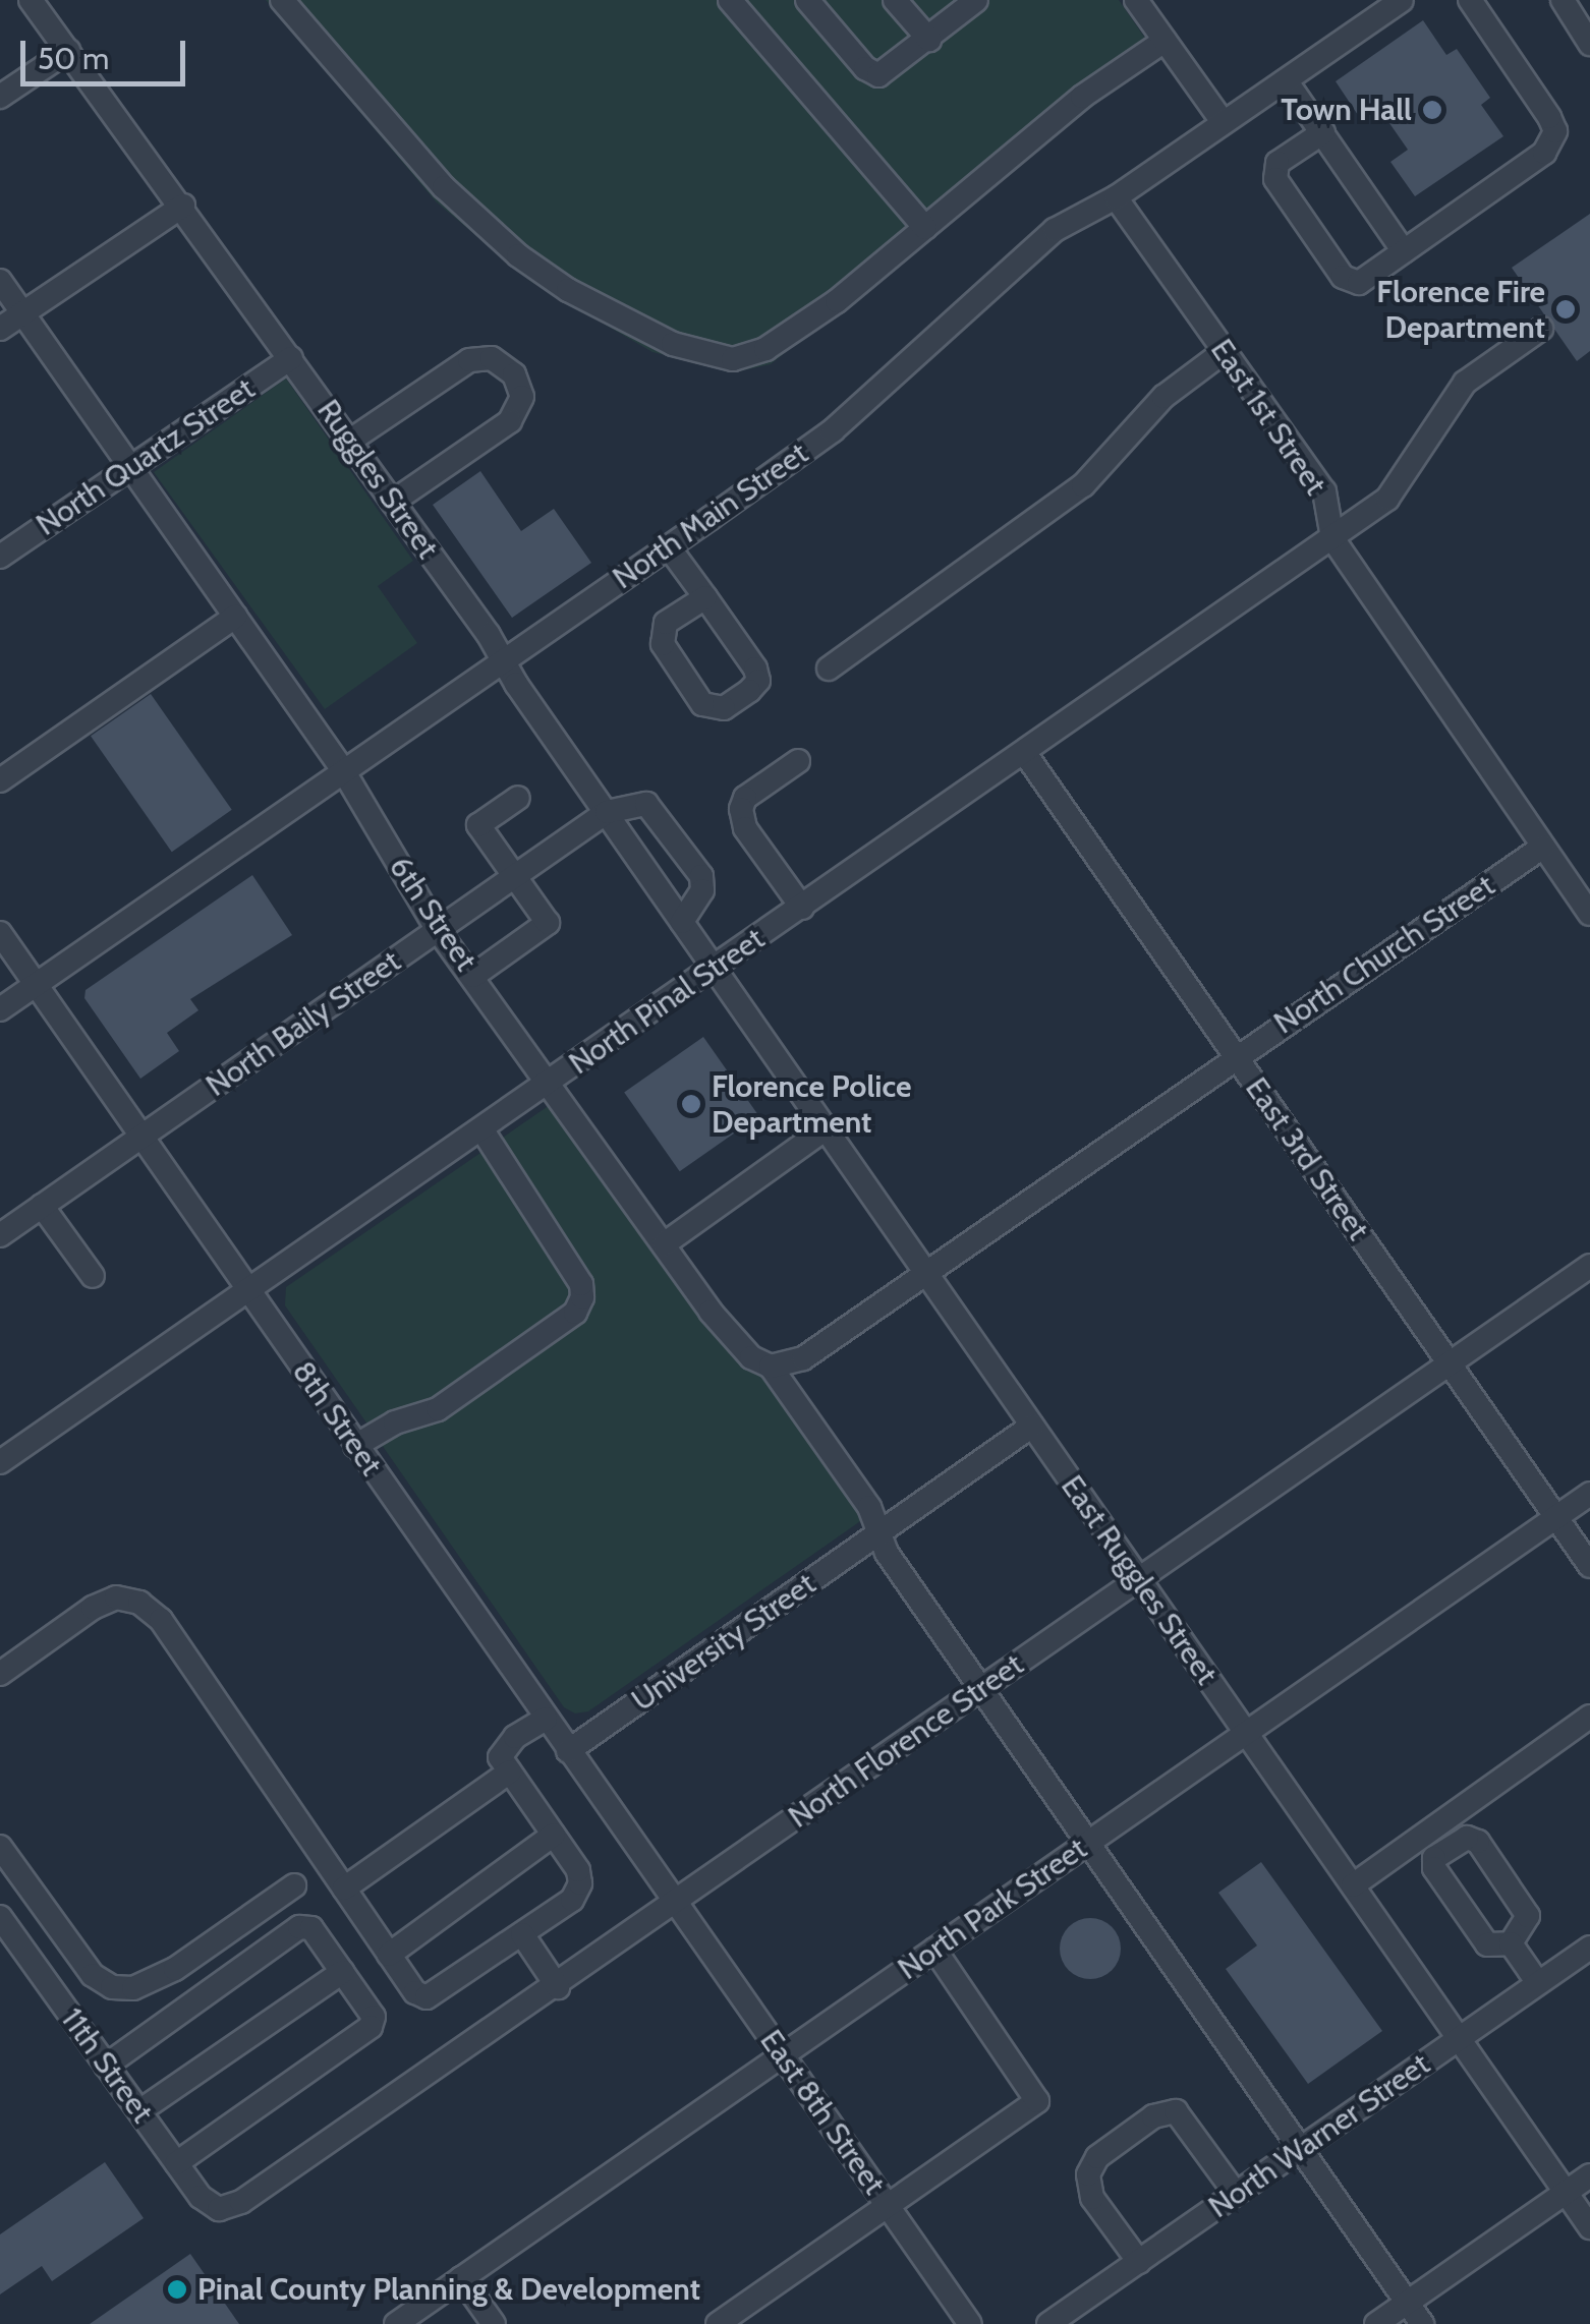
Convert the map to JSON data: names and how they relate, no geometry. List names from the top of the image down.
{
  "streets": {
    "street": [
      "East 1st Street",
      "North Quartz Street",
      "Ruggles Street",
      "North Main Street",
      "6th Street",
      "North Church Street",
      "North Pinal Street",
      "North Baily Street",
      "East 3rd Street",
      "8th Street",
      "East Ruggles Street",
      "University Street",
      "North Florence Street",
      "North Park Street",
      "11th Street",
      "East 8th Street",
      "North Warner Street"
    ]
  },
  "crossings": [
    ["East 1st Street", "North Main Street"],
    ["East 1st Street", "North Church Street"],
    ["East 1st Street", "North Pinal Street"],
    ["North Quartz Street", "Ruggles Street"],
    ["North Quartz Street", "6th Street"],
    ["Ruggles Street", "North Main Street"],
    ["Ruggles Street", "North Pinal Street"],
    ["Ruggles Street", "North Baily Street"],
    ["Ruggles Street", "East Ruggles Street"],
    ["North Main Street", "6th Street"],
    ["North Main Street", "8th Street"],
    ["6th Street", "North Church Street"],
    ["6th Street", "North Pinal Street"],
    ["6th Street", "North Baily Street"],
    ["6th Street", "University Street"],
    ["6th Street", "North Florence Street"],
    ["6th Street", "North Park Street"],
    ["6th Street", "North Warner Street"],
    ["North Church Street", "East 3rd Street"],
    ["North Church Street", "East Ruggles Street"],
    ["North Pinal Street", "East 3rd Street"],
    ["North Pinal Street", "8th Street"],
    ["North Pinal Street", "East Ruggles Street"],
    ["North Baily Street", "8th Street"],
    ["East 3rd Street", "North Florence Street"],
    ["East 3rd Street", "North Park Street"],
    ["8th Street", "University Street"],
    ["8th Street", "North Florence Street"],
    ["8th Street", "East 8th Street"],
    ["East Ruggles Street", "University Street"],
    ["East Ruggles Street", "North Florence Street"],
    ["East Ruggles Street", "North Park Street"],
    ["East Ruggles Street", "North Warner Street"],
    ["North Florence Street", "11th Street"],
    ["North Florence Street", "East 8th Street"],
    ["North Park Street", "East 8th Street"]
  ],
  "places": [
    "Town Hall",
    "Florence Fire Department",
    "Florence Police Department",
    "Pinal County Planning & Development"
  ],
  "scale_bar": "50 m"
}
